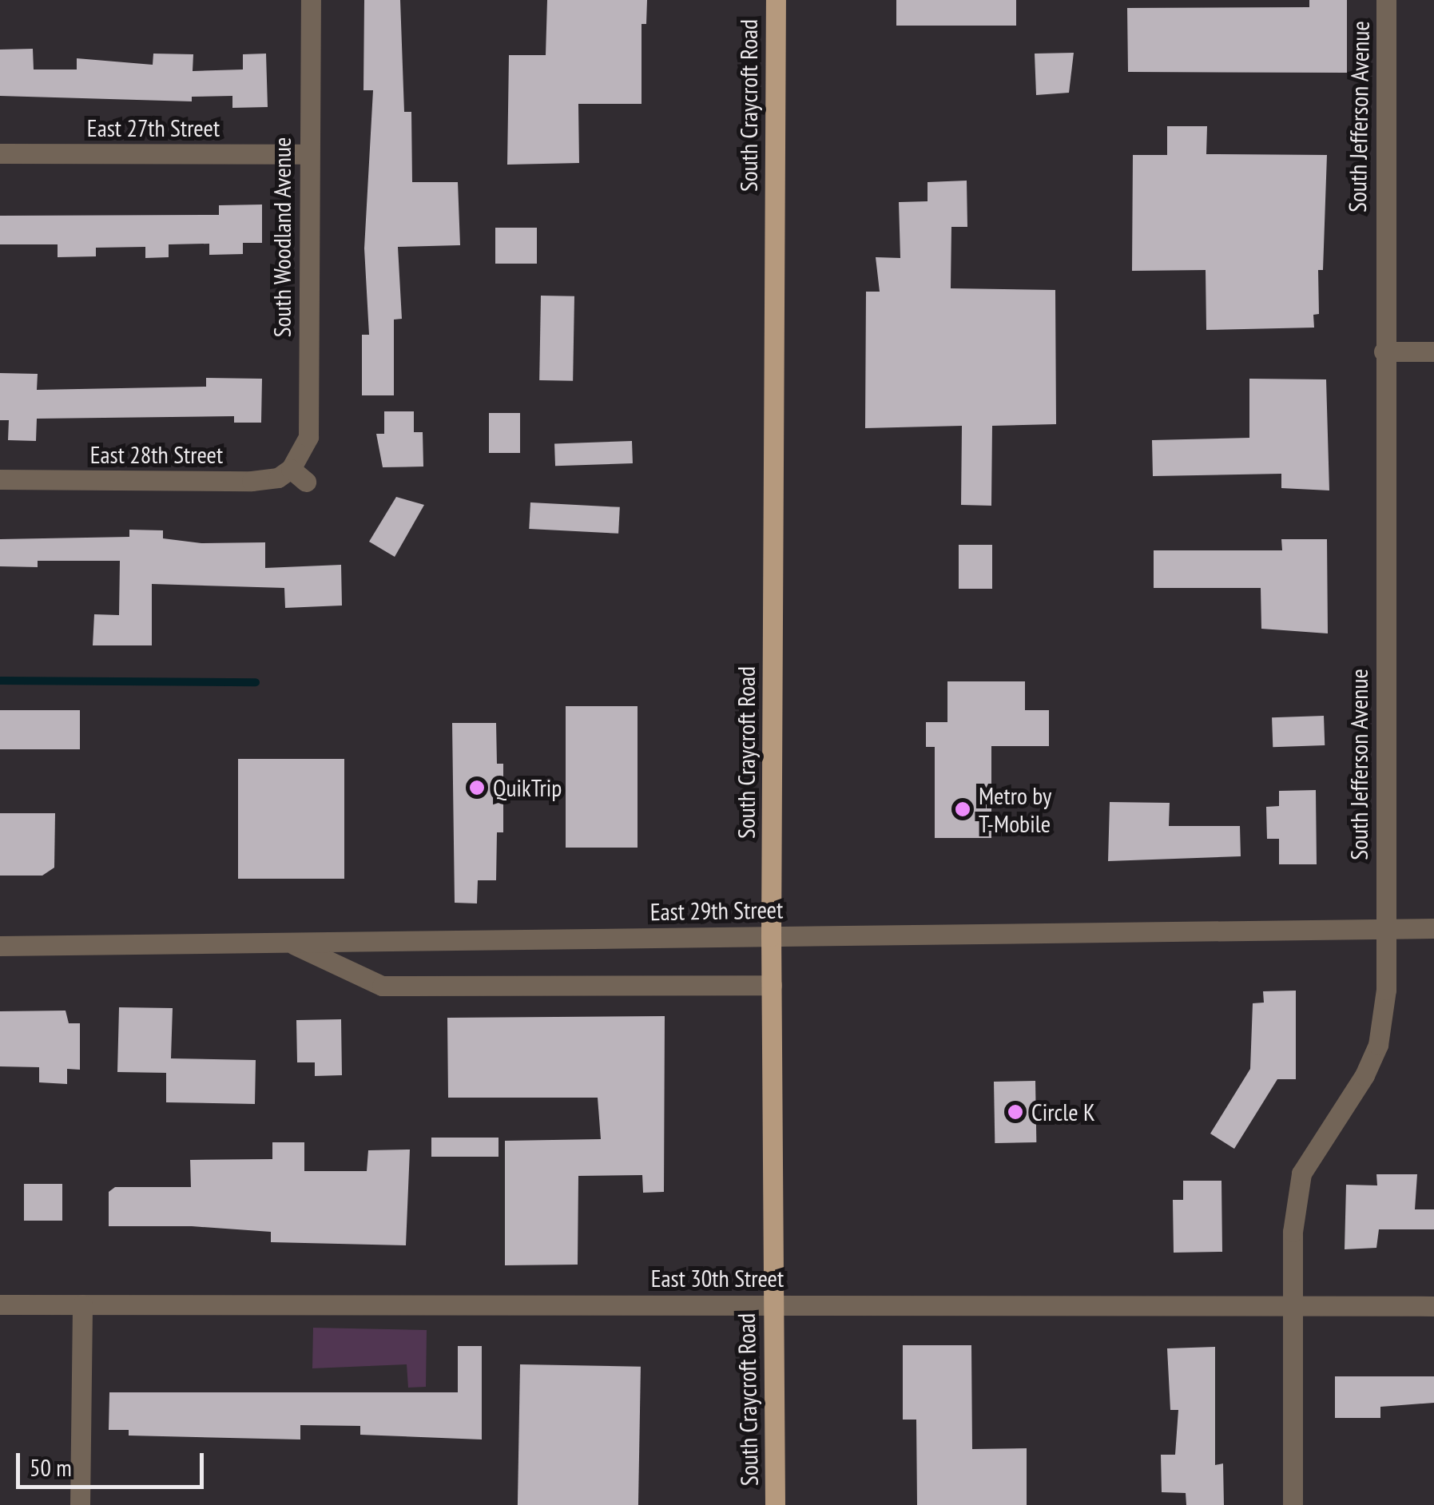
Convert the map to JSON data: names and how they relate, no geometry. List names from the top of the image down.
{
  "streets": {
    "main road": ["South Craycroft Road"],
    "street": [
      "South Jefferson Avenue",
      "East 27th Street",
      "South Woodland Avenue",
      "East 28th Street",
      "East 29th Street",
      "East 30th Street"
    ]
  },
  "crossings": [
    ["South Craycroft Road", "East 29th Street"],
    ["South Craycroft Road", "East 30th Street"],
    ["South Jefferson Avenue", "East 29th Street"],
    ["South Jefferson Avenue", "East 30th Street"],
    ["East 27th Street", "South Woodland Avenue"],
    ["South Woodland Avenue", "East 28th Street"]
  ],
  "places": ["QuikTrip", "Metro by T-Mobile", "Circle K"],
  "scale_bar": "50 m"
}
